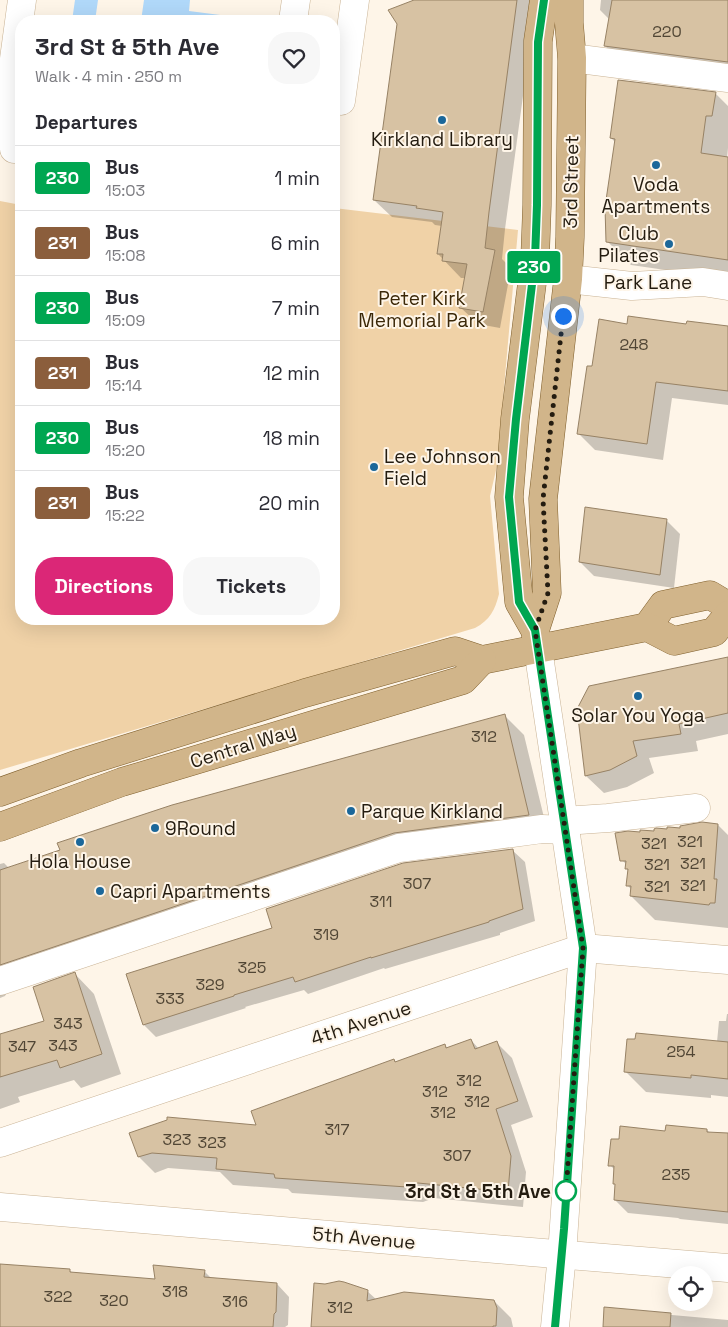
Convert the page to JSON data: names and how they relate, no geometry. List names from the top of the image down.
{
  "streets": {
    "main road": ["3rd Street", "Central Way"],
    "street": ["Park Lane", "4th Avenue", "5th Avenue"]
  },
  "crossings": [
    ["3rd Street", "Park Lane"],
    ["3rd Street", "Central Way"],
    ["3rd Street", "4th Avenue"],
    ["3rd Street", "5th Avenue"]
  ],
  "parks": ["Peter Kirk Memorial Park"],
  "places": [
    "Kirkland Library",
    "Voda Apartments",
    "Club Pilates",
    "Lee Johnson Field",
    "Solar You Yoga",
    "Parque Kirkland",
    "9Round",
    "Hola House",
    "Capri Apartments",
    "3rd St & 5th Ave"
  ],
  "lines": ["bus line 230"],
  "house_numbers": [
    "220",
    "248",
    "312",
    "321",
    "321",
    "321",
    "321",
    "307",
    "321",
    "321",
    "311",
    "319",
    "325",
    "329",
    "333",
    "343",
    "343",
    "347",
    "254",
    "312",
    "312",
    "312",
    "312",
    "317",
    "323",
    "323",
    "307",
    "235",
    "318",
    "322",
    "320",
    "316",
    "312"
  ],
  "page": {
    "on_map": "230",
    "heading": [
      ["3rd St & 5th Ave", "Walk · 4 min · 250 m"],
      "Departures"
    ],
    "list": [
      {
        "mark": "230",
        "name": "Bus",
        "note": "15:03",
        "value": "1 min"
      },
      {
        "mark": "231",
        "name": "Bus",
        "note": "15:08",
        "value": "6 min"
      },
      {
        "mark": "230",
        "name": "Bus",
        "note": "15:09",
        "value": "7 min"
      },
      {
        "mark": "231",
        "name": "Bus",
        "note": "15:14",
        "value": "12 min"
      },
      {
        "mark": "230",
        "name": "Bus",
        "note": "15:20",
        "value": "18 min"
      },
      {
        "mark": "231",
        "name": "Bus",
        "note": "15:22",
        "value": "20 min"
      }
    ],
    "buttons": ["Directions", "Tickets"]
  }
}
